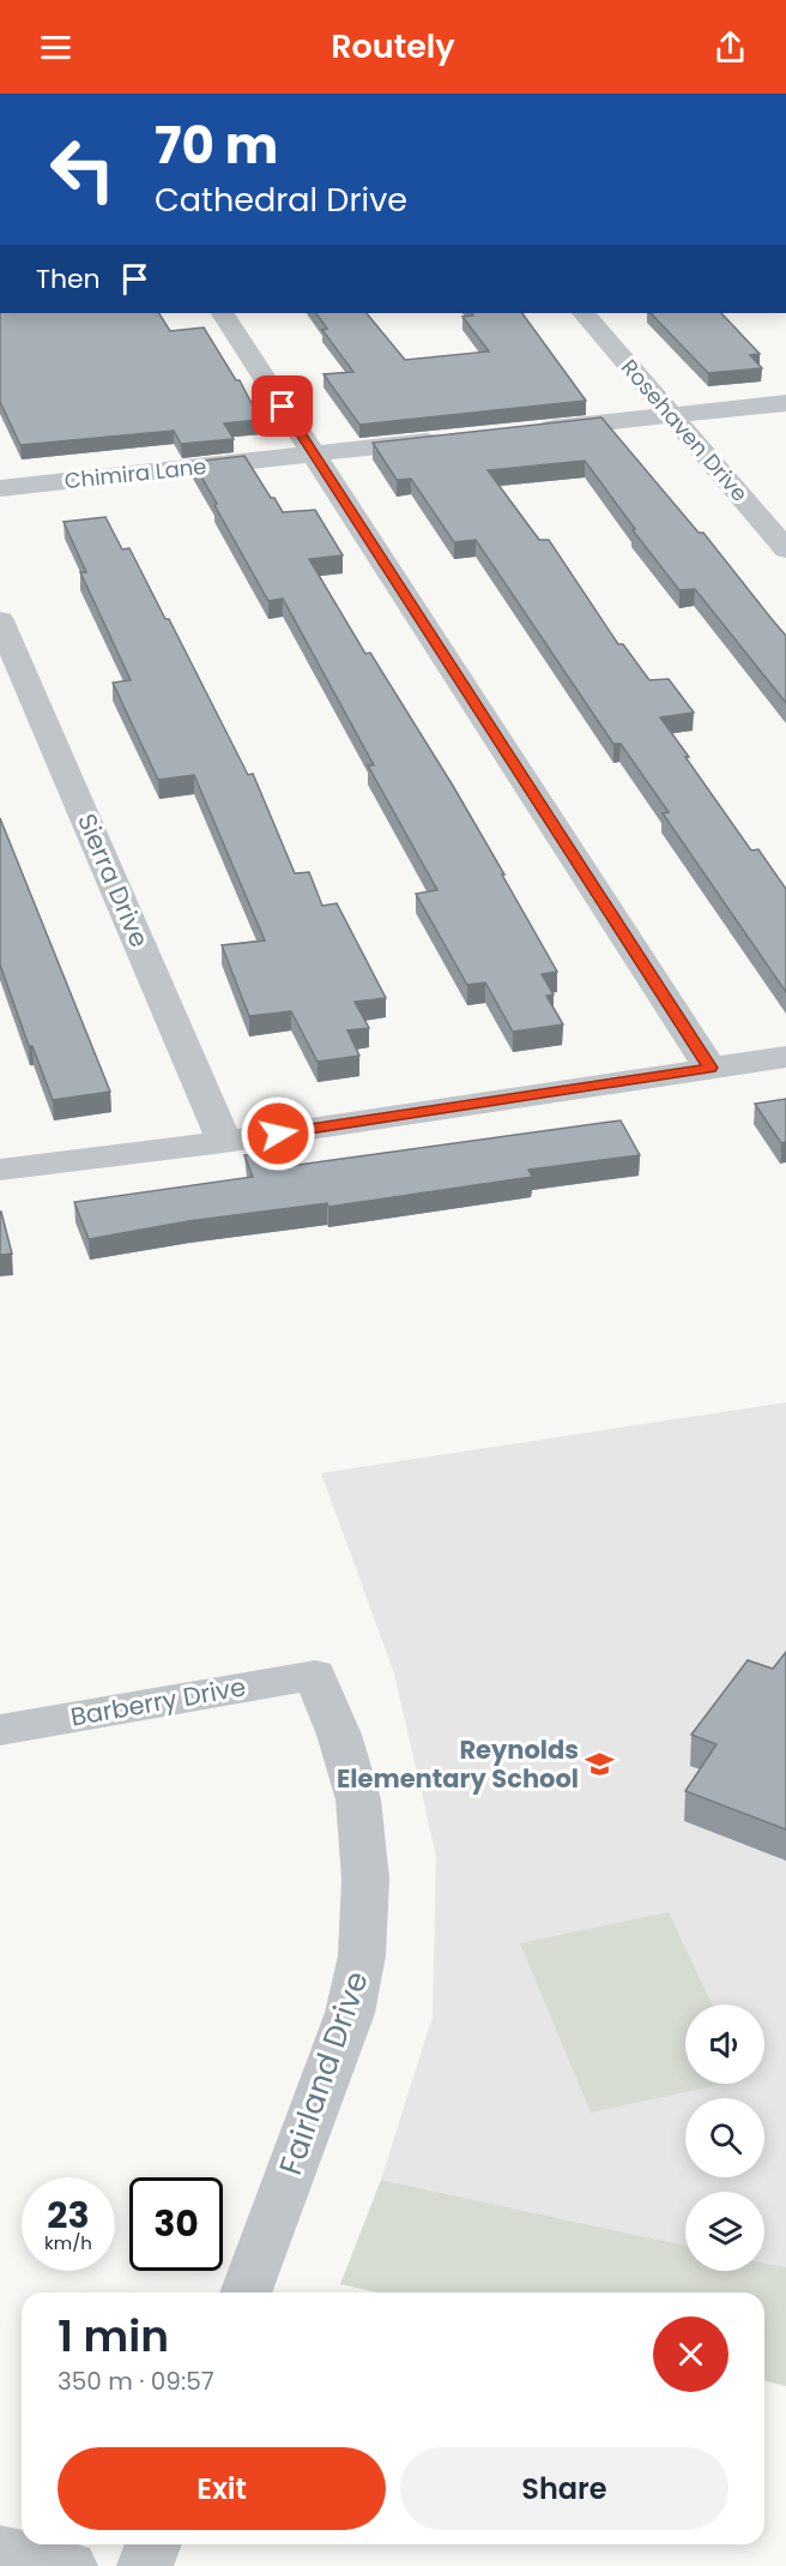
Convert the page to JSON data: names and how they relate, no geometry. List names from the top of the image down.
{
  "streets": {
    "street": [
      "Rosehaven Drive",
      "Chimira Lane",
      "Sierra Drive",
      "Barberry Drive",
      "Fairland Drive"
    ]
  },
  "crossings": [
    ["Barberry Drive", "Fairland Drive"]
  ],
  "places": {
    "school or university": ["Reynolds Elementary School"]
  },
  "page": {
    "header": "Routely",
    "turn": ["70 m", "Cathedral Drive"],
    "then": "Then",
    "speed": "23 km/h",
    "limit": "30",
    "heading": ["1 min", "350 m · 09:57"],
    "buttons": ["Exit", "Share"]
  }
}
